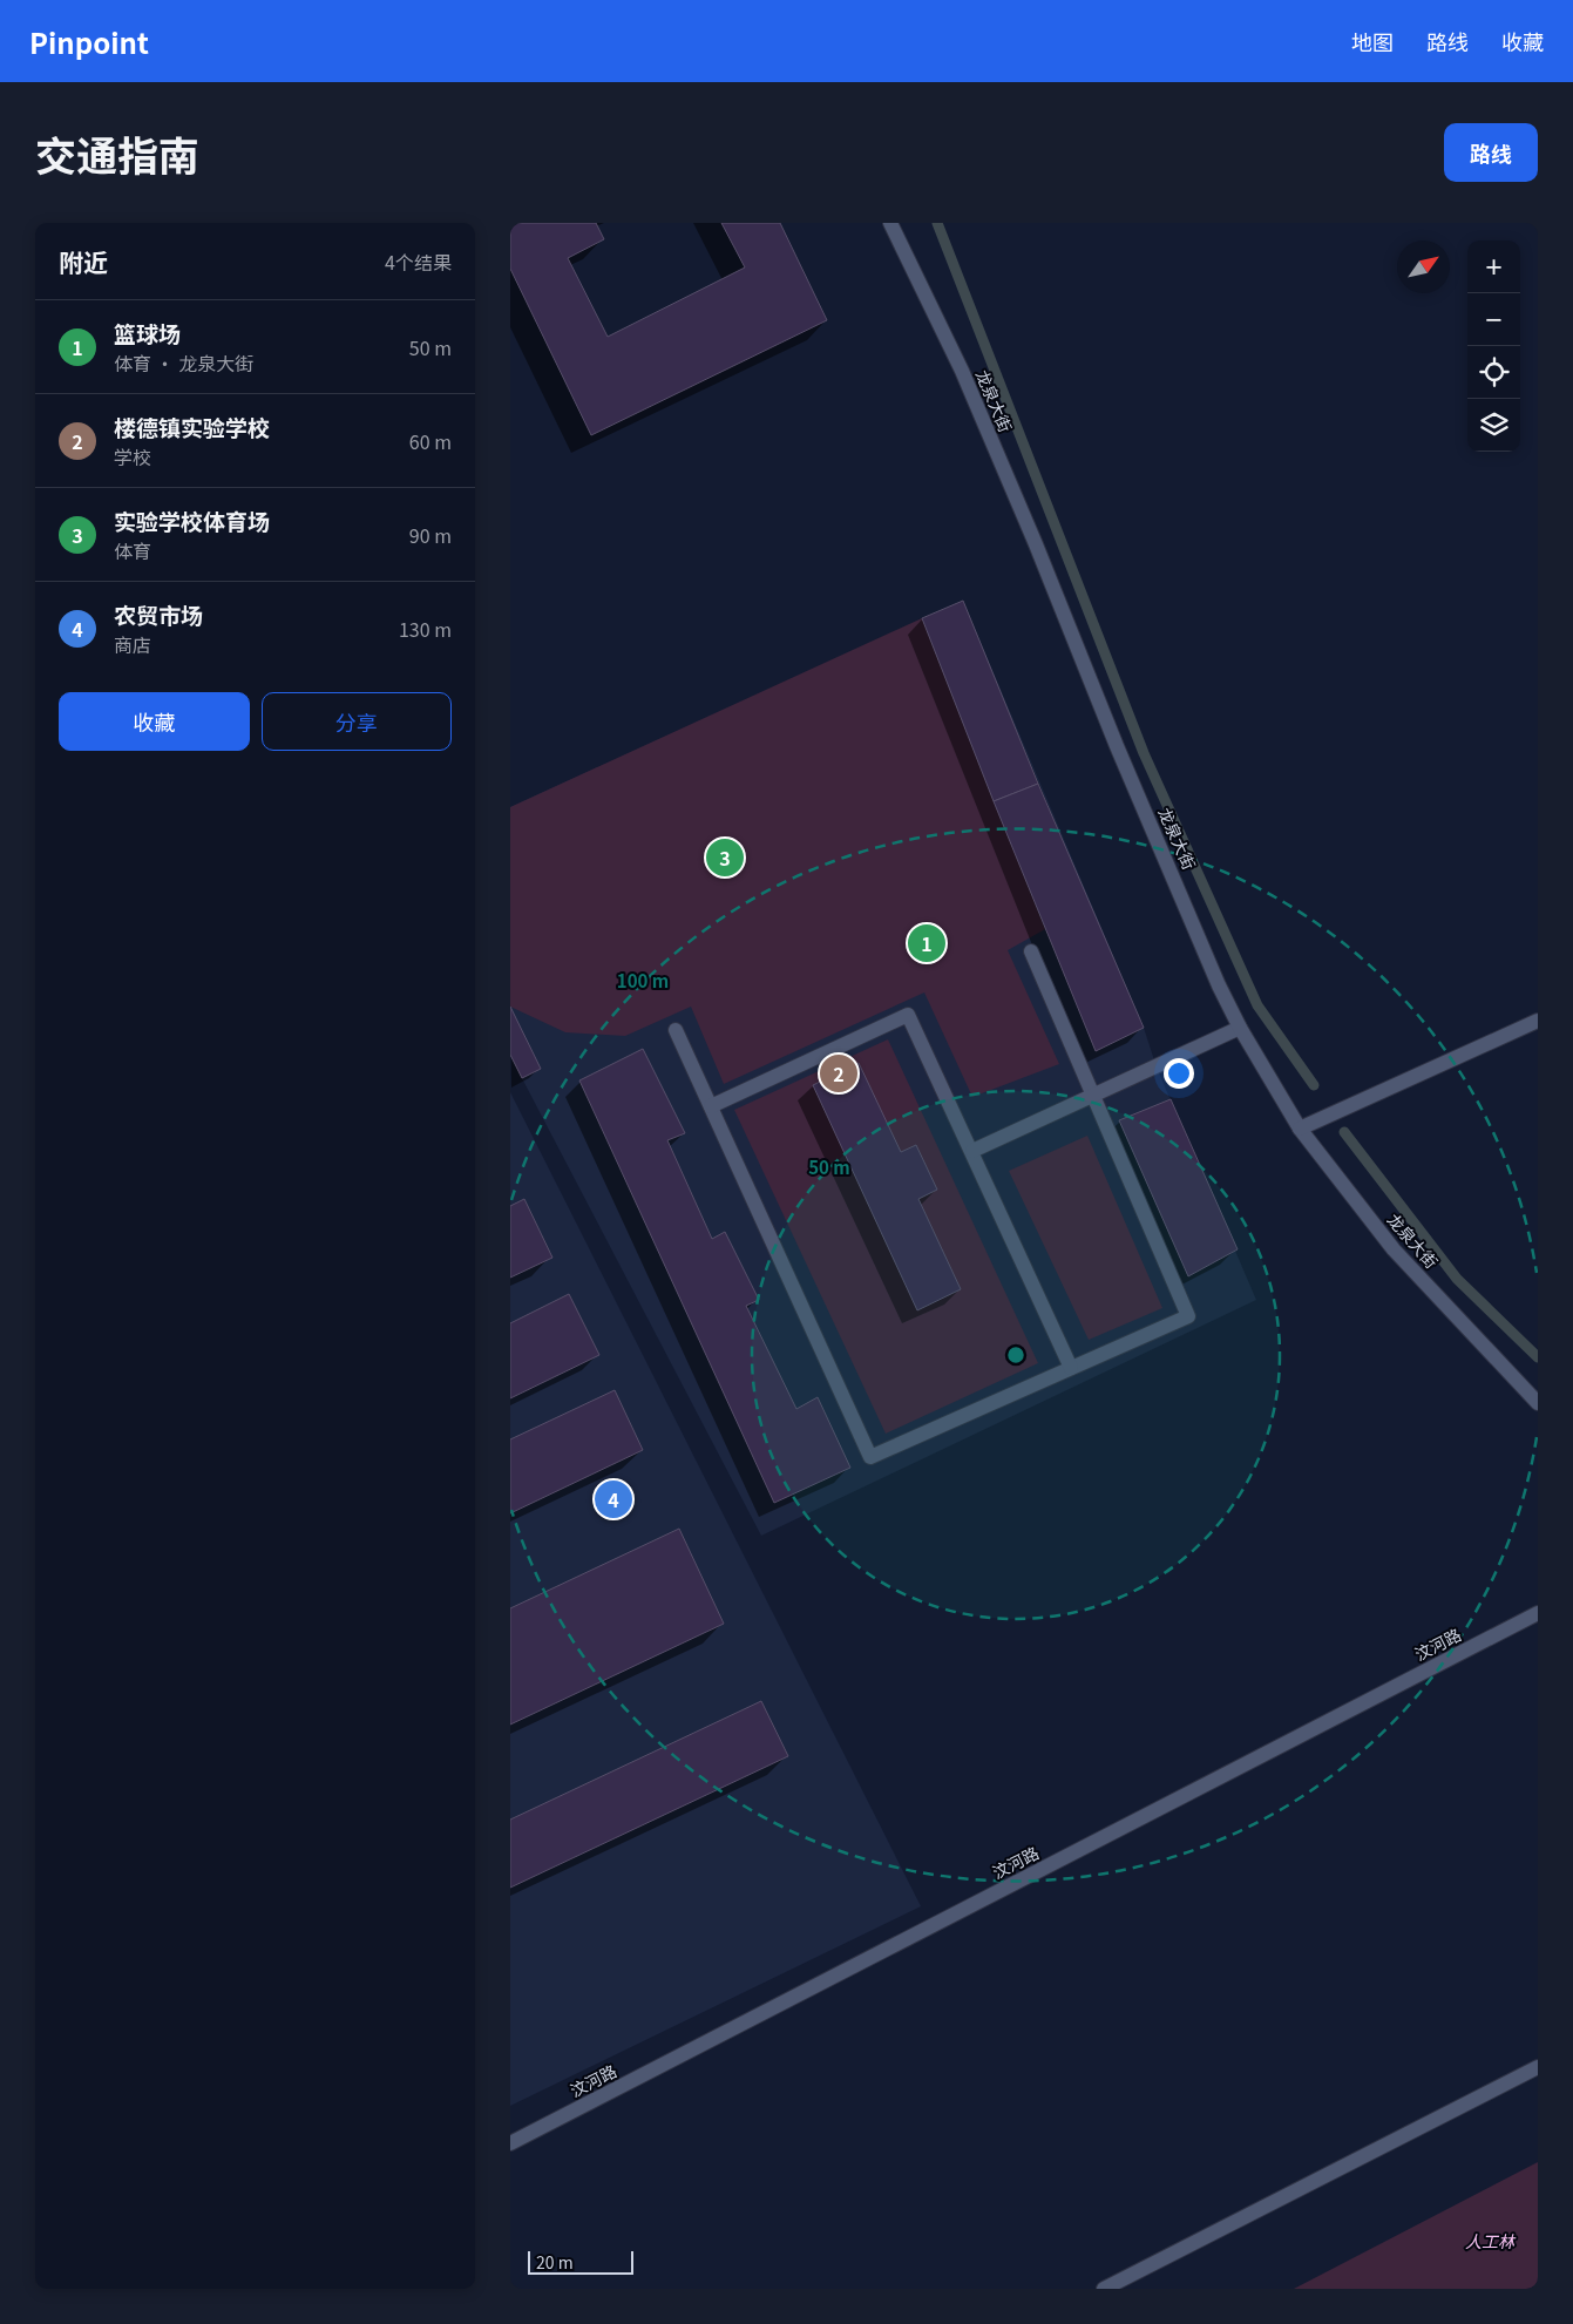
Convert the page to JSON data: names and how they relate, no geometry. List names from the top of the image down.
{
  "streets": {
    "street": ["龙泉大街", "汶河路"]
  },
  "parks": ["人工林"],
  "scale_bar": "20 m",
  "north": "top right",
  "page": {
    "header": "Pinpoint",
    "nav": ["地图", "路线", "收藏"],
    "title": "交通指南",
    "buttons": [
      "路线",
      ["收藏", "分享"]
    ],
    "heading": ["附近", "4个结果"],
    "map_buttons": ["+", "−"],
    "list": [
      {
        "mark": "1",
        "name": "篮球场",
        "note": "体育 · 龙泉大街",
        "value": "50 m"
      },
      {
        "mark": "2",
        "name": "楼德镇实验学校",
        "note": "学校",
        "value": "60 m"
      },
      {
        "mark": "3",
        "name": "实验学校体育场",
        "note": "体育",
        "value": "90 m"
      },
      {
        "mark": "4",
        "name": "农贸市场",
        "note": "商店",
        "value": "130 m"
      }
    ],
    "pins": [
      "3",
      "1",
      "2",
      "4"
    ],
    "scale": "20 m"
  },
  "rings": ["100 m", "50 m"]
}
